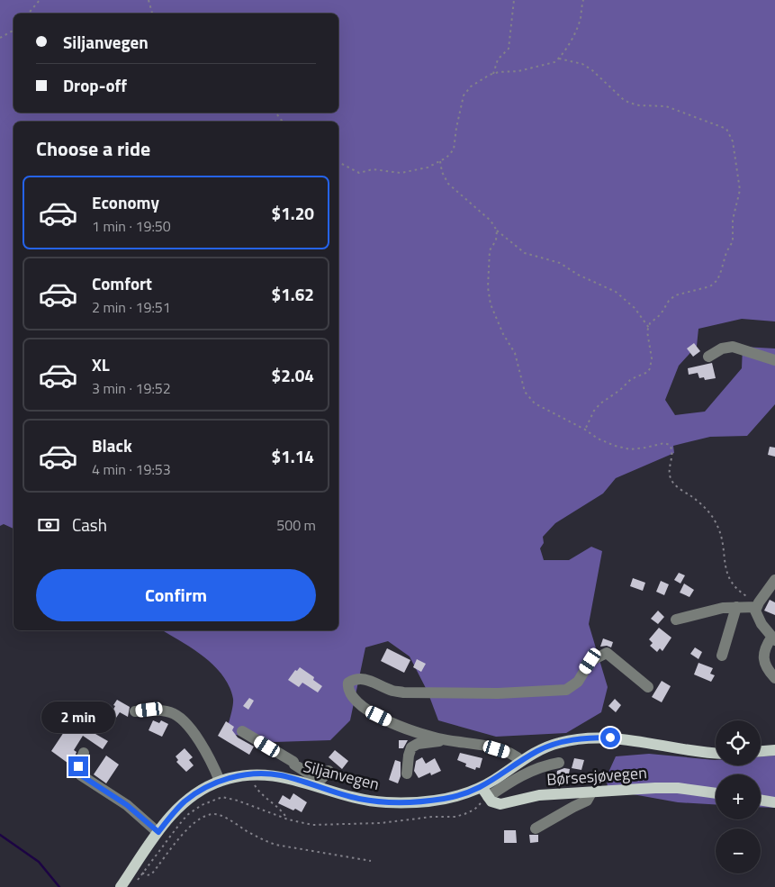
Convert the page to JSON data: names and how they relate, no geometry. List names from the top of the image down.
{
  "streets": {
    "main road": ["Siljanvegen", "Børsesjøvegen"]
  },
  "crossings": [
    ["Siljanvegen", "Børsesjøvegen"]
  ],
  "page": {
    "banner": ["Siljanvegen", "Drop-off"],
    "heading": "Choose a ride",
    "list": [
      {
        "name": "Economy",
        "note": "1 min · 19:50",
        "value": "$1.20"
      },
      {
        "name": "Comfort",
        "note": "2 min · 19:51",
        "value": "$1.62"
      },
      {
        "name": "XL",
        "note": "3 min · 19:52",
        "value": "$2.04"
      },
      {
        "name": "Black",
        "note": "4 min · 19:53",
        "value": "$1.14"
      }
    ],
    "pay": ["Cash", "500 m"],
    "buttons": "Confirm",
    "bubble": "2 min",
    "map_buttons": ["+", "−"]
  }
}
